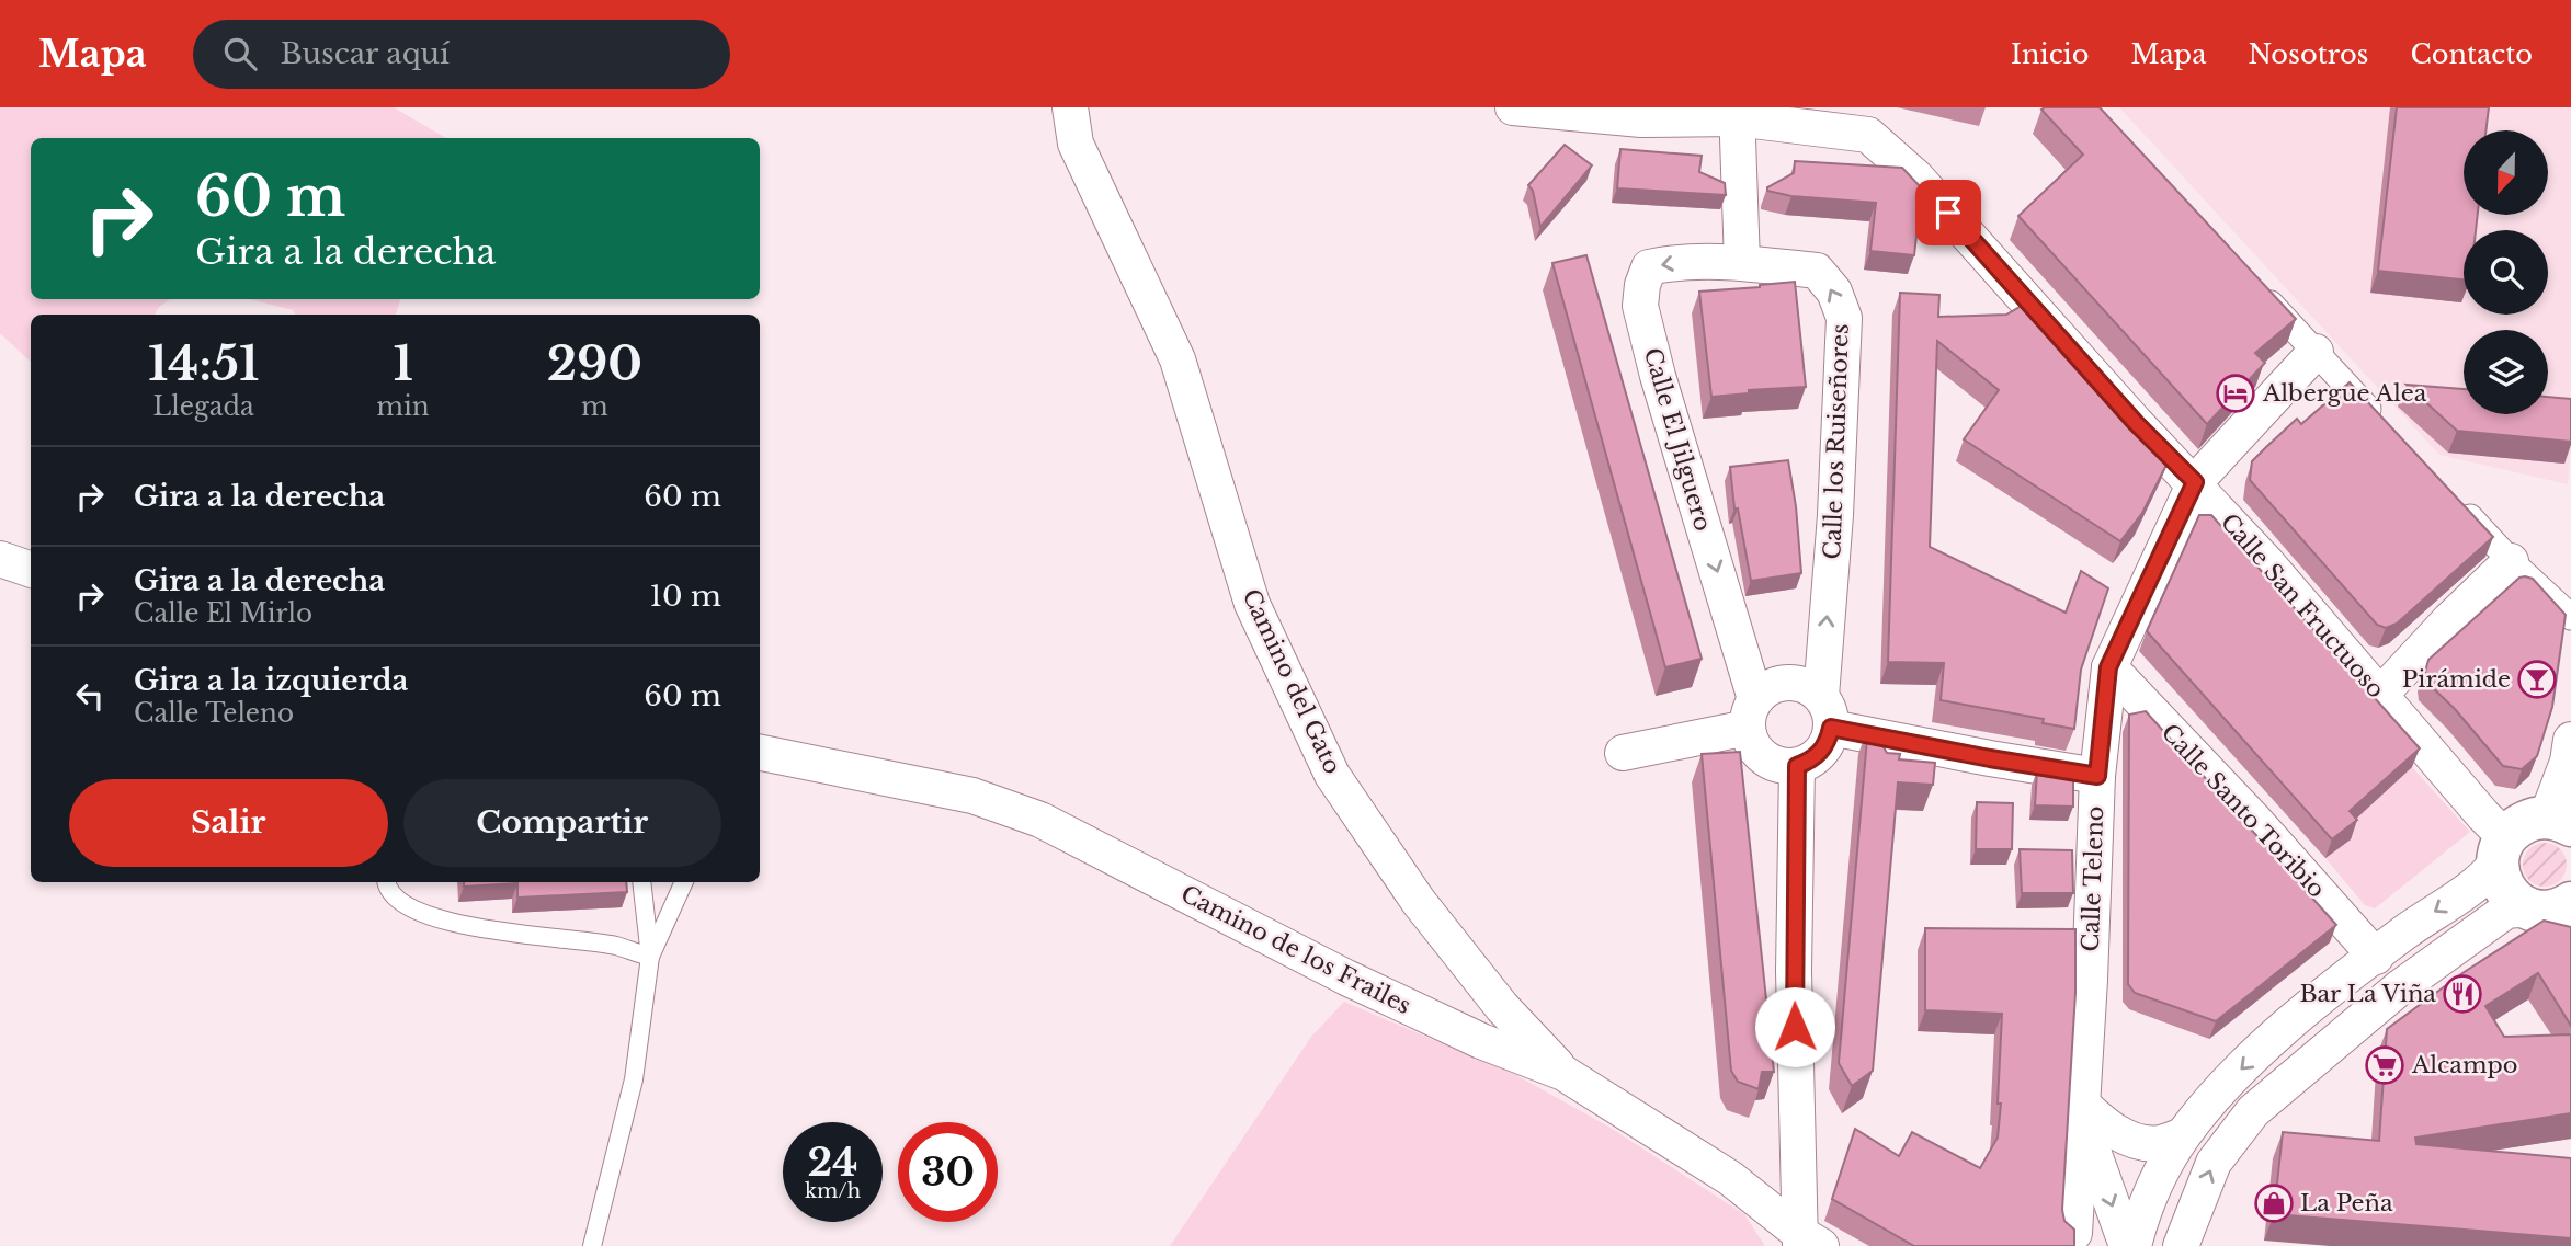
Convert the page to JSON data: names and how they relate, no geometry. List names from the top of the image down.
{
  "streets": {
    "street": [
      "Calle El Jilguero",
      "Calle los Ruiseñores",
      "Calle San Fructuoso",
      "Camino del Gato",
      "Calle Santo Toribio",
      "Calle Teleno",
      "Camino de los Frailes"
    ]
  },
  "crossings": [
    ["Calle El Jilguero", "Calle los Ruiseñores"],
    ["Calle San Fructuoso", "Calle Teleno"],
    ["Camino del Gato", "Camino de los Frailes"],
    ["Calle Santo Toribio", "Calle Teleno"]
  ],
  "one_way": ["Calle El Jilguero", "Calle los Ruiseñores"],
  "places": {
    "hotel": ["Albergue Alea"],
    "bar": ["Pirámide"],
    "restaurant": ["Bar La Viña"],
    "supermarket": ["Alcampo"],
    "shop": ["La Peña"]
  },
  "north": "bottom",
  "page": {
    "header": "Mapa",
    "search": "Buscar aquí",
    "nav": [
      "Inicio",
      "Mapa",
      "Nosotros",
      "Contacto"
    ],
    "turn": ["60 m", "Gira a la derecha"],
    "eta": [
      "14:51",
      "Llegada",
      "1",
      "min",
      "290",
      "m"
    ],
    "list": [
      {
        "name": "Gira a la derecha",
        "value": "60 m"
      },
      {
        "name": "Gira a la derecha",
        "note": "Calle El Mirlo",
        "value": "10 m"
      },
      {
        "name": "Gira a la izquierda",
        "note": "Calle Teleno",
        "value": "60 m"
      }
    ],
    "buttons": ["Salir", "Compartir"],
    "speed": "24 km/h",
    "limit": "30"
  }
}
